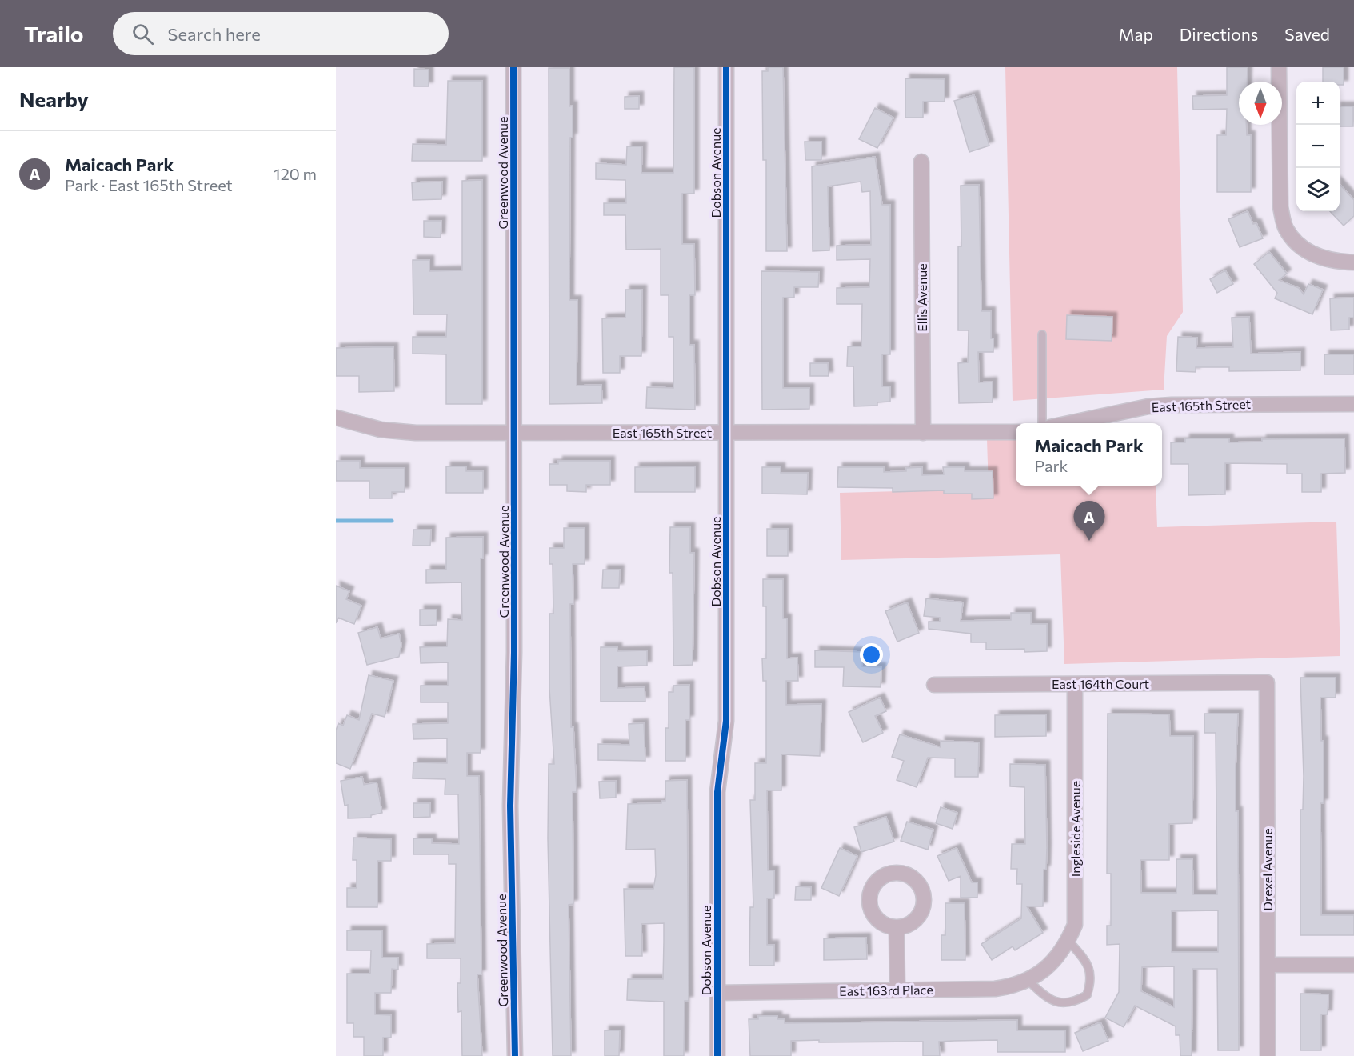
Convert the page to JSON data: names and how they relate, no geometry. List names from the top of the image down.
{
  "streets": {
    "street": [
      "Greenwood Avenue",
      "Dobson Avenue",
      "Ellis Avenue",
      "East 165th Street",
      "East 164th Court",
      "Ingleside Avenue",
      "Drexel Avenue",
      "East 163rd Place"
    ]
  },
  "crossings": [
    ["Greenwood Avenue", "East 165th Street"],
    ["Dobson Avenue", "East 165th Street"],
    ["Dobson Avenue", "East 163rd Place"],
    ["Ellis Avenue", "East 165th Street"],
    ["East 164th Court", "Ingleside Avenue"],
    ["East 164th Court", "Drexel Avenue"],
    ["Ingleside Avenue", "East 163rd Place"]
  ],
  "north": "bottom",
  "page": {
    "header": "Trailo",
    "search": "Search here",
    "nav": ["Map", "Directions", "Saved"],
    "heading": "Nearby",
    "map_buttons": ["+", "−"],
    "list": [
      {
        "mark": "A",
        "name": "Maicach Park",
        "note": "Park · East 165th Street",
        "value": "120 m"
      }
    ],
    "popup": ["Maicach Park", "Park"],
    "pins": "A"
  }
}
